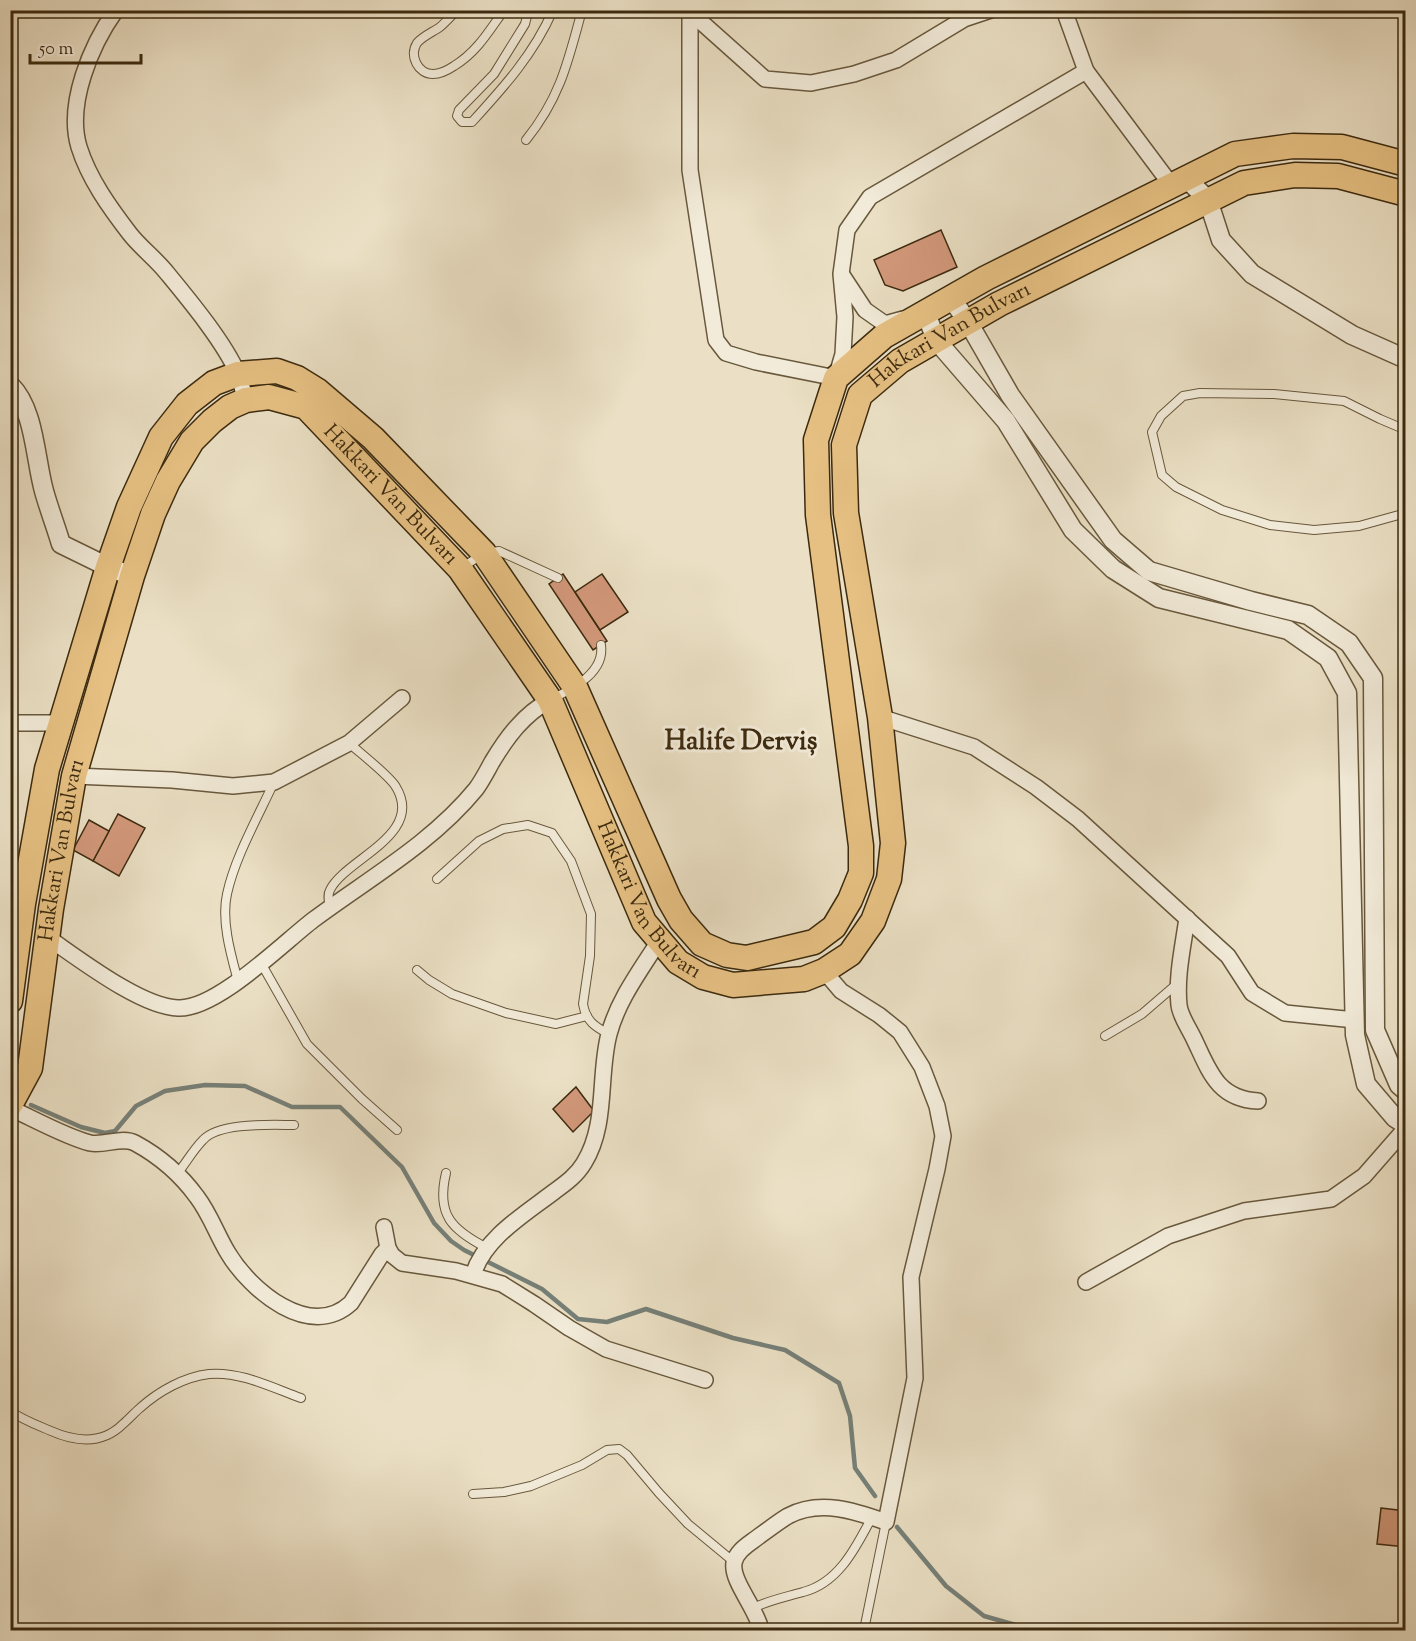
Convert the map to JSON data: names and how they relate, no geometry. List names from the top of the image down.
{
  "streets": {
    "main road": ["Hakkari Van Bulvarı"]
  },
  "districts": ["Halife Derviş"],
  "scale_bar": "50 m"
}
